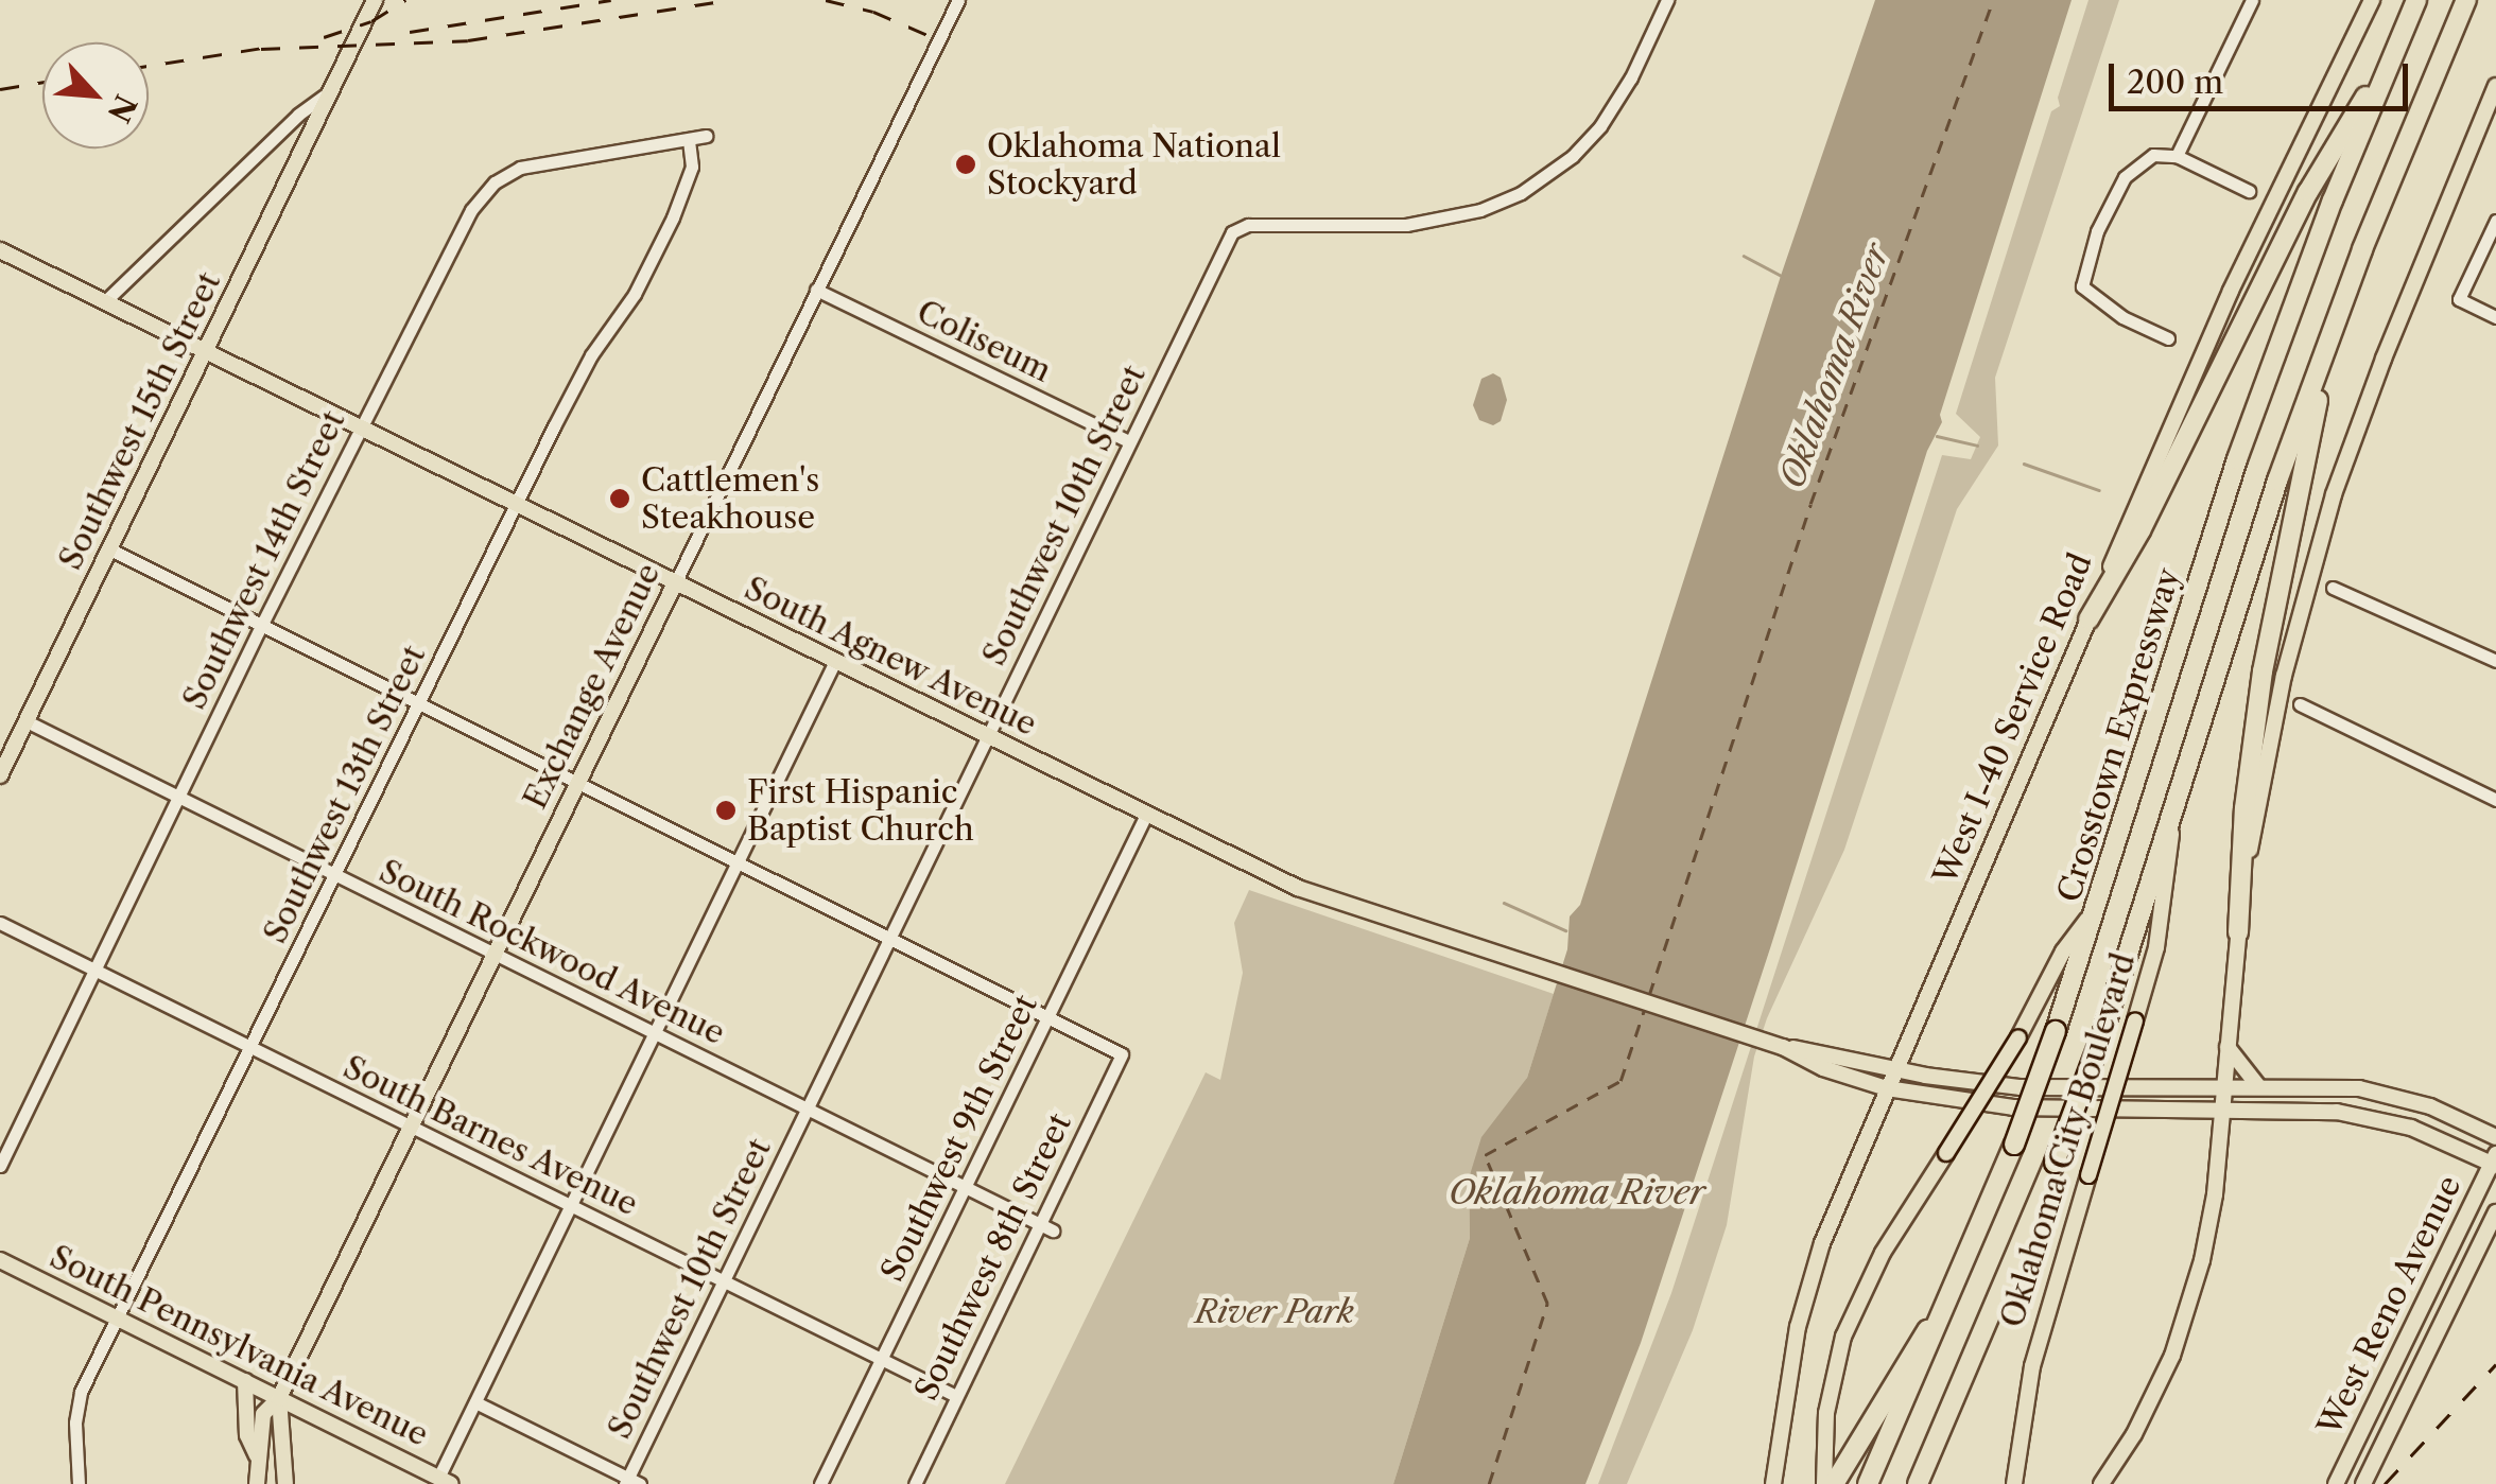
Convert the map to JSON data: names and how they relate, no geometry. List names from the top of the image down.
{
  "streets": {
    "highway": ["Crosstown Expressway"],
    "main road": [
      "Southwest 15th Street",
      "South Agnew Avenue",
      "Exchange Avenue",
      "West I-40 Service Road",
      "Oklahoma City Boulevard",
      "West Reno Avenue",
      "South Pennsylvania Avenue"
    ],
    "street": [
      "Coliseum",
      "Southwest 10th Street",
      "Southwest 14th Street",
      "Southwest 13th Street",
      "South Rockwood Avenue",
      "South Barnes Avenue",
      "Southwest 9th Street",
      "Southwest 8th Street"
    ]
  },
  "crossings": [
    ["Coliseum", "Southwest 10th Street"],
    ["Coliseum", "Exchange Avenue"],
    ["Southwest 15th Street", "South Agnew Avenue"],
    ["Southwest 15th Street", "South Rockwood Avenue"],
    ["Southwest 10th Street", "South Agnew Avenue"],
    ["Southwest 10th Street", "South Rockwood Avenue"],
    ["Southwest 10th Street", "South Barnes Avenue"],
    ["Southwest 14th Street", "South Agnew Avenue"],
    ["Southwest 14th Street", "Southwest 13th Street"],
    ["Southwest 14th Street", "South Rockwood Avenue"],
    ["Southwest 14th Street", "South Barnes Avenue"],
    ["South Agnew Avenue", "Exchange Avenue"],
    ["South Agnew Avenue", "West I-40 Service Road"],
    ["South Agnew Avenue", "Southwest 13th Street"],
    ["South Agnew Avenue", "Southwest 9th Street"],
    ["South Agnew Avenue", "West Reno Avenue"],
    ["Exchange Avenue", "South Rockwood Avenue"],
    ["Exchange Avenue", "South Barnes Avenue"],
    ["Exchange Avenue", "South Pennsylvania Avenue"],
    ["Crosstown Expressway", "Oklahoma City Boulevard"],
    ["Southwest 13th Street", "South Rockwood Avenue"],
    ["Southwest 13th Street", "South Barnes Avenue"],
    ["Southwest 13th Street", "South Pennsylvania Avenue"],
    ["South Rockwood Avenue", "Southwest 9th Street"],
    ["South Rockwood Avenue", "Southwest 8th Street"],
    ["South Barnes Avenue", "Southwest 9th Street"],
    ["South Barnes Avenue", "Southwest 8th Street"],
    ["Southwest 9th Street", "Southwest 8th Street"]
  ],
  "water": ["Oklahoma River"],
  "parks": ["River Park"],
  "places": ["Oklahoma National Stockyard", "Cattlemen's Steakhouse", "First Hispanic Baptist Church"],
  "scale_bar": "200 m",
  "north": "bottom right"
}
